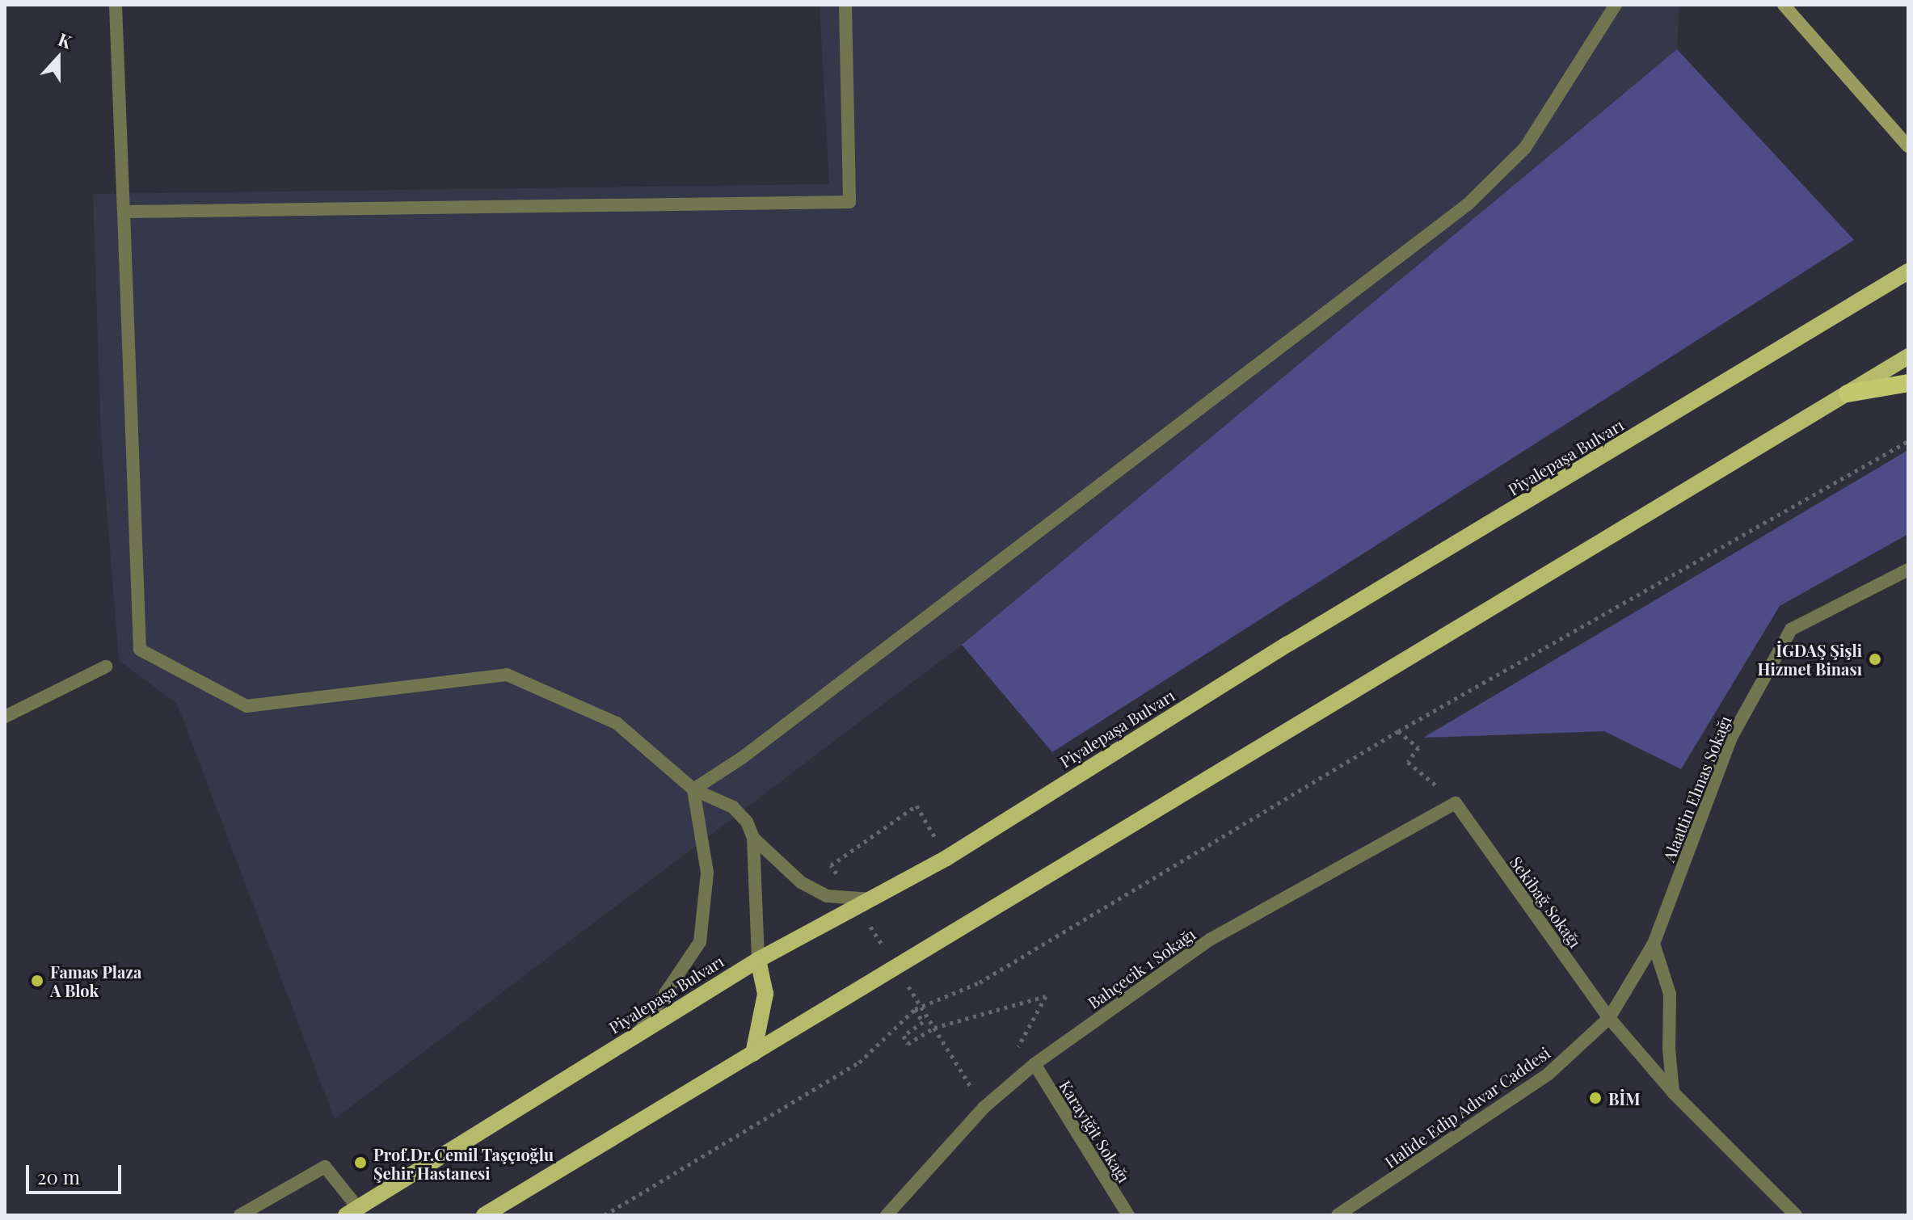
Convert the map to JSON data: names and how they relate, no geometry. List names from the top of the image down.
{
  "streets": {
    "main road": ["Piyalepaşa Bulvarı"],
    "street": [
      "Alaattin Elmas Sokağı",
      "Sekibağ Sokağı",
      "Bahçecik 1 Sokağı",
      "Halide Edip Adıvar Caddesi",
      "Karayiğit Sokağı"
    ]
  },
  "crossings": [
    ["Alaattin Elmas Sokağı", "Sekibağ Sokağı"],
    ["Alaattin Elmas Sokağı", "Halide Edip Adıvar Caddesi"],
    ["Sekibağ Sokağı", "Bahçecik 1 Sokağı"],
    ["Sekibağ Sokağı", "Halide Edip Adıvar Caddesi"],
    ["Bahçecik 1 Sokağı", "Karayiğit Sokağı"]
  ],
  "places": [
    "İGDAŞ Şişli Hizmet Binası",
    "Famas Plaza A Blok",
    "BİM",
    "Prof.Dr.Cemil Taşçıoğlu Şehir Hastanesi"
  ],
  "scale_bar": "20 m",
  "north": "top"
}
